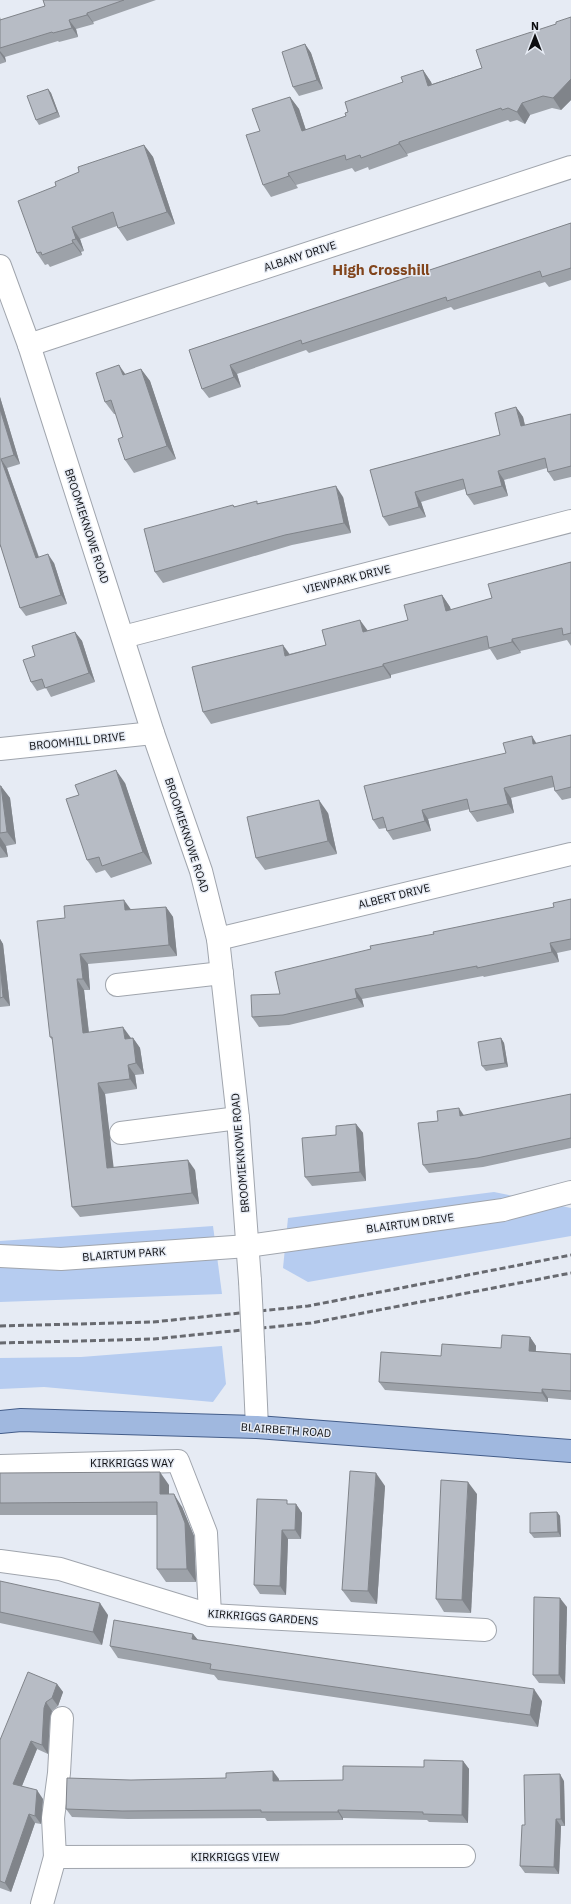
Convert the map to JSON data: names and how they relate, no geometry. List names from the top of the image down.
{
  "streets": {
    "main road": ["BLAIRBETH ROAD"],
    "street": [
      "ALBANY DRIVE",
      "BROOMIEKNOWE ROAD",
      "VIEWPARK DRIVE",
      "BROOMHILL DRIVE",
      "ALBERT DRIVE",
      "BLAIRTUM DRIVE",
      "BLAIRTUM PARK",
      "KIRKRIGGS WAY",
      "KIRKRIGGS GARDENS",
      "KIRKRIGGS VIEW"
    ]
  },
  "crossings": [
    ["ALBANY DRIVE", "BROOMIEKNOWE ROAD"],
    ["BROOMIEKNOWE ROAD", "VIEWPARK DRIVE"],
    ["BROOMIEKNOWE ROAD", "BROOMHILL DRIVE"],
    ["BROOMIEKNOWE ROAD", "ALBERT DRIVE"],
    ["BROOMIEKNOWE ROAD", "BLAIRTUM DRIVE"],
    ["BROOMIEKNOWE ROAD", "BLAIRTUM PARK"],
    ["BROOMIEKNOWE ROAD", "BLAIRBETH ROAD"],
    ["BLAIRTUM DRIVE", "BLAIRTUM PARK"],
    ["KIRKRIGGS WAY", "KIRKRIGGS GARDENS"]
  ],
  "districts": ["High Crosshill"],
  "north": "top"
}
